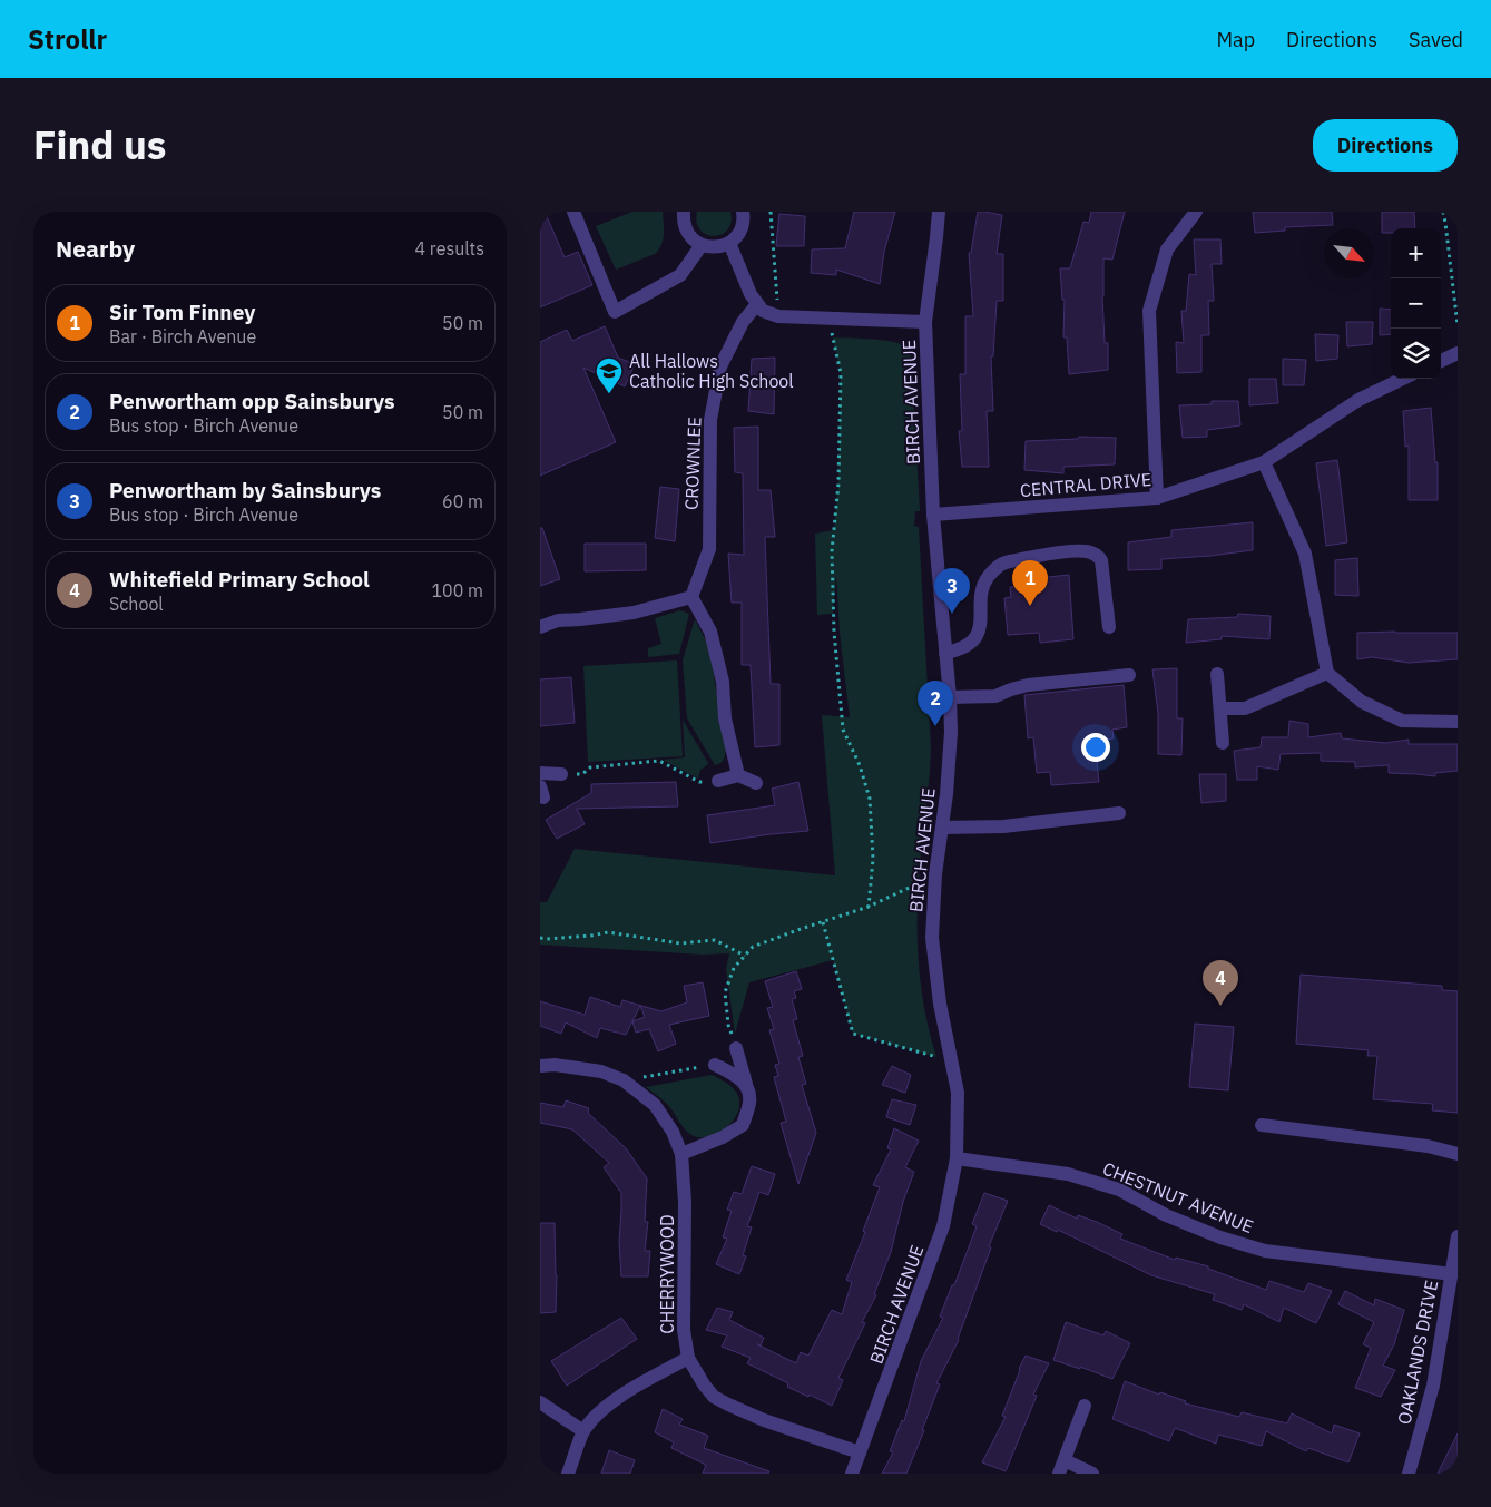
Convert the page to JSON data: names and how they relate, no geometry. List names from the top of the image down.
{
  "streets": {
    "street": [
      "BIRCH AVENUE",
      "CROWNLEE",
      "CENTRAL DRIVE",
      "CHESTNUT AVENUE",
      "CHERRYWOOD",
      "OAKLANDS DRIVE"
    ]
  },
  "crossings": [
    ["BIRCH AVENUE", "CENTRAL DRIVE"],
    ["BIRCH AVENUE", "CHESTNUT AVENUE"],
    ["BIRCH AVENUE", "CHERRYWOOD"],
    ["CHESTNUT AVENUE", "OAKLANDS DRIVE"]
  ],
  "places": {
    "school or university": ["All Hallows Catholic High School"]
  },
  "north": "bottom right",
  "page": {
    "header": "Strollr",
    "nav": ["Map", "Directions", "Saved"],
    "title": "Find us",
    "buttons": "Directions",
    "heading": ["Nearby", "4 results"],
    "map_buttons": ["+", "−"],
    "list": [
      {
        "mark": "1",
        "name": "Sir Tom Finney",
        "note": "Bar · Birch Avenue",
        "value": "50 m"
      },
      {
        "mark": "2",
        "name": "Penwortham opp Sainsburys",
        "note": "Bus stop · Birch Avenue",
        "value": "50 m"
      },
      {
        "mark": "3",
        "name": "Penwortham by Sainsburys",
        "note": "Bus stop · Birch Avenue",
        "value": "60 m"
      },
      {
        "mark": "4",
        "name": "Whitefield Primary School",
        "note": "School",
        "value": "100 m"
      }
    ],
    "pins": [
      "1",
      "3",
      "2",
      "4"
    ]
  }
}
